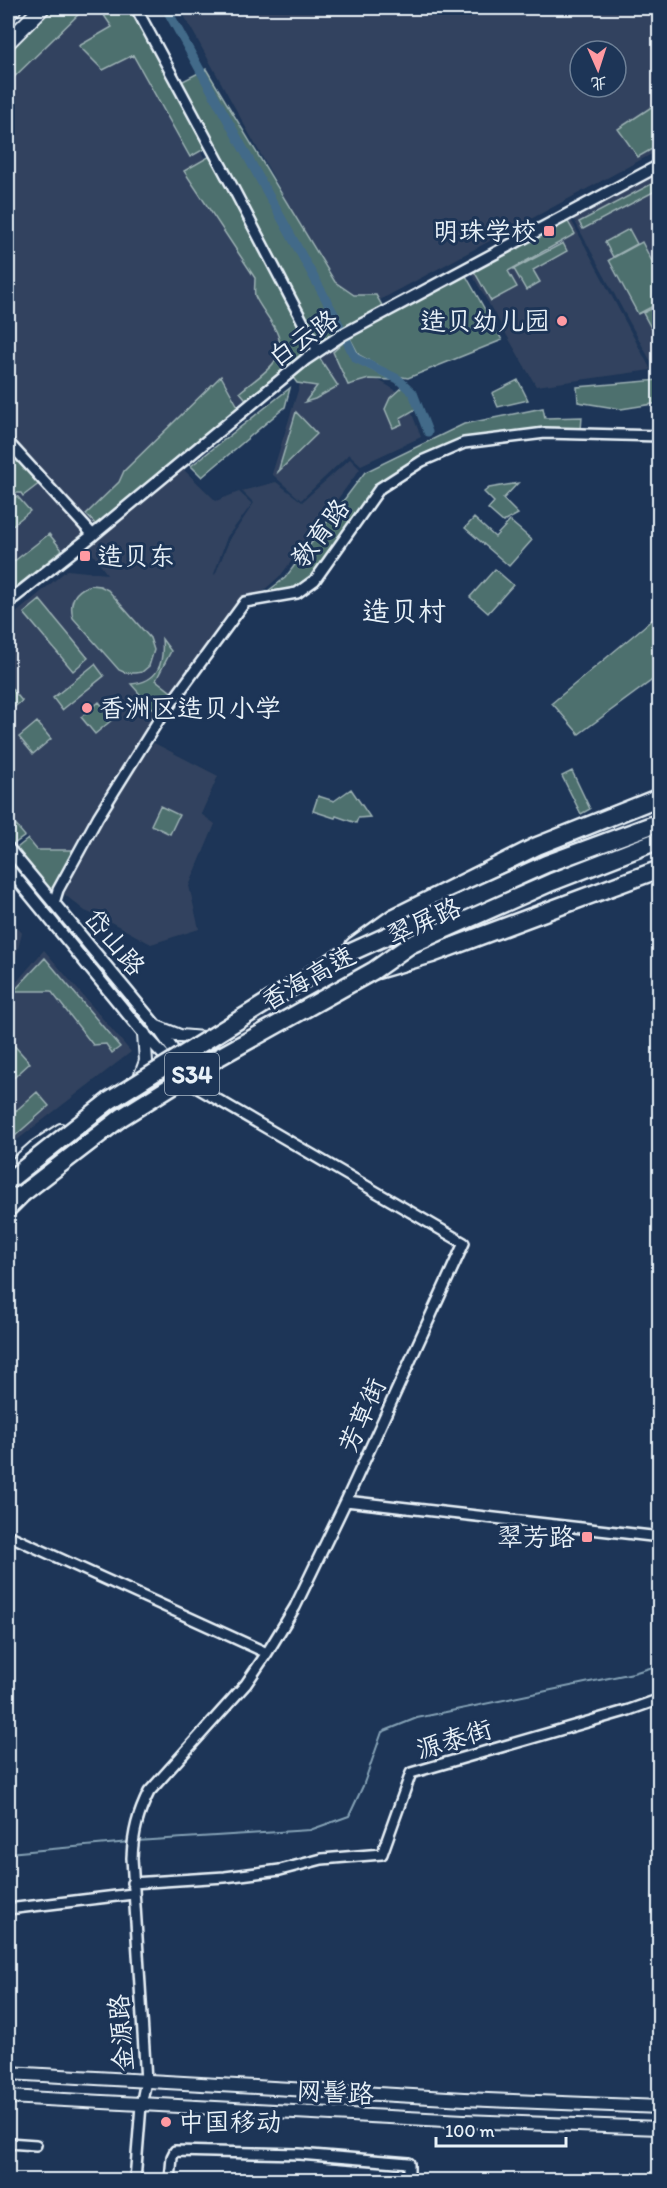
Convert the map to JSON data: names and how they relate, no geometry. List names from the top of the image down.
{
  "streets": {
    "highway": ["香海高速", "S34"],
    "main road": ["翠屏路", "网髻路"],
    "street": [
      "白云路",
      "教育路",
      "岱山路",
      "芳草街",
      "源泰街",
      "金源路"
    ]
  },
  "crossings": [
    ["教育路", "岱山路"],
    ["翠屏路", "岱山路"],
    ["翠屏路", "香海高速"],
    ["翠屏路", "芳草街"],
    ["岱山路", "芳草街"],
    ["芳草街", "源泰街"],
    ["芳草街", "金源路"],
    ["源泰街", "金源路"],
    ["金源路", "网髻路"]
  ],
  "districts": ["造贝村"],
  "places": {
    "transit": ["明珠学校", "造贝东", "翠芳路"],
    "other": ["造贝幼儿园", "香洲区造贝小学", "中国移动"]
  },
  "scale_bar": "100 m",
  "north": "bottom"
}
